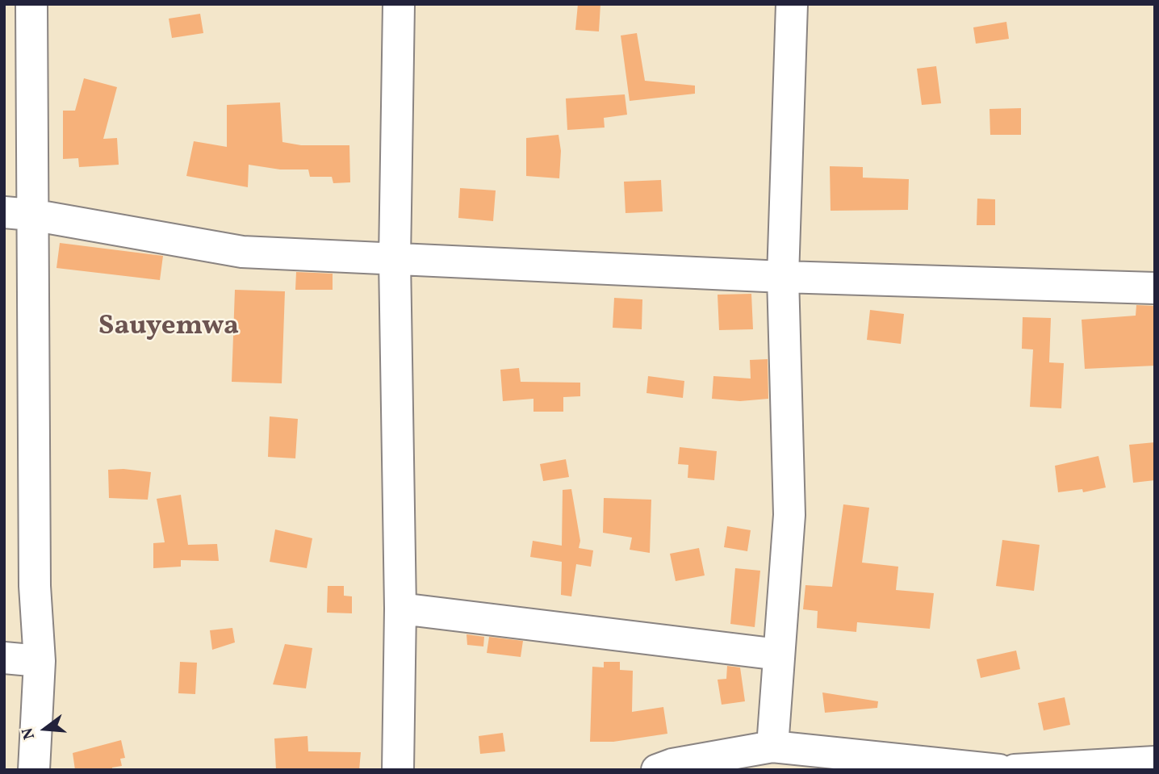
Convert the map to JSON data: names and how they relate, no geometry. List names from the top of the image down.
{
  "districts": ["Sauyemwa"],
  "north": "left"
}
